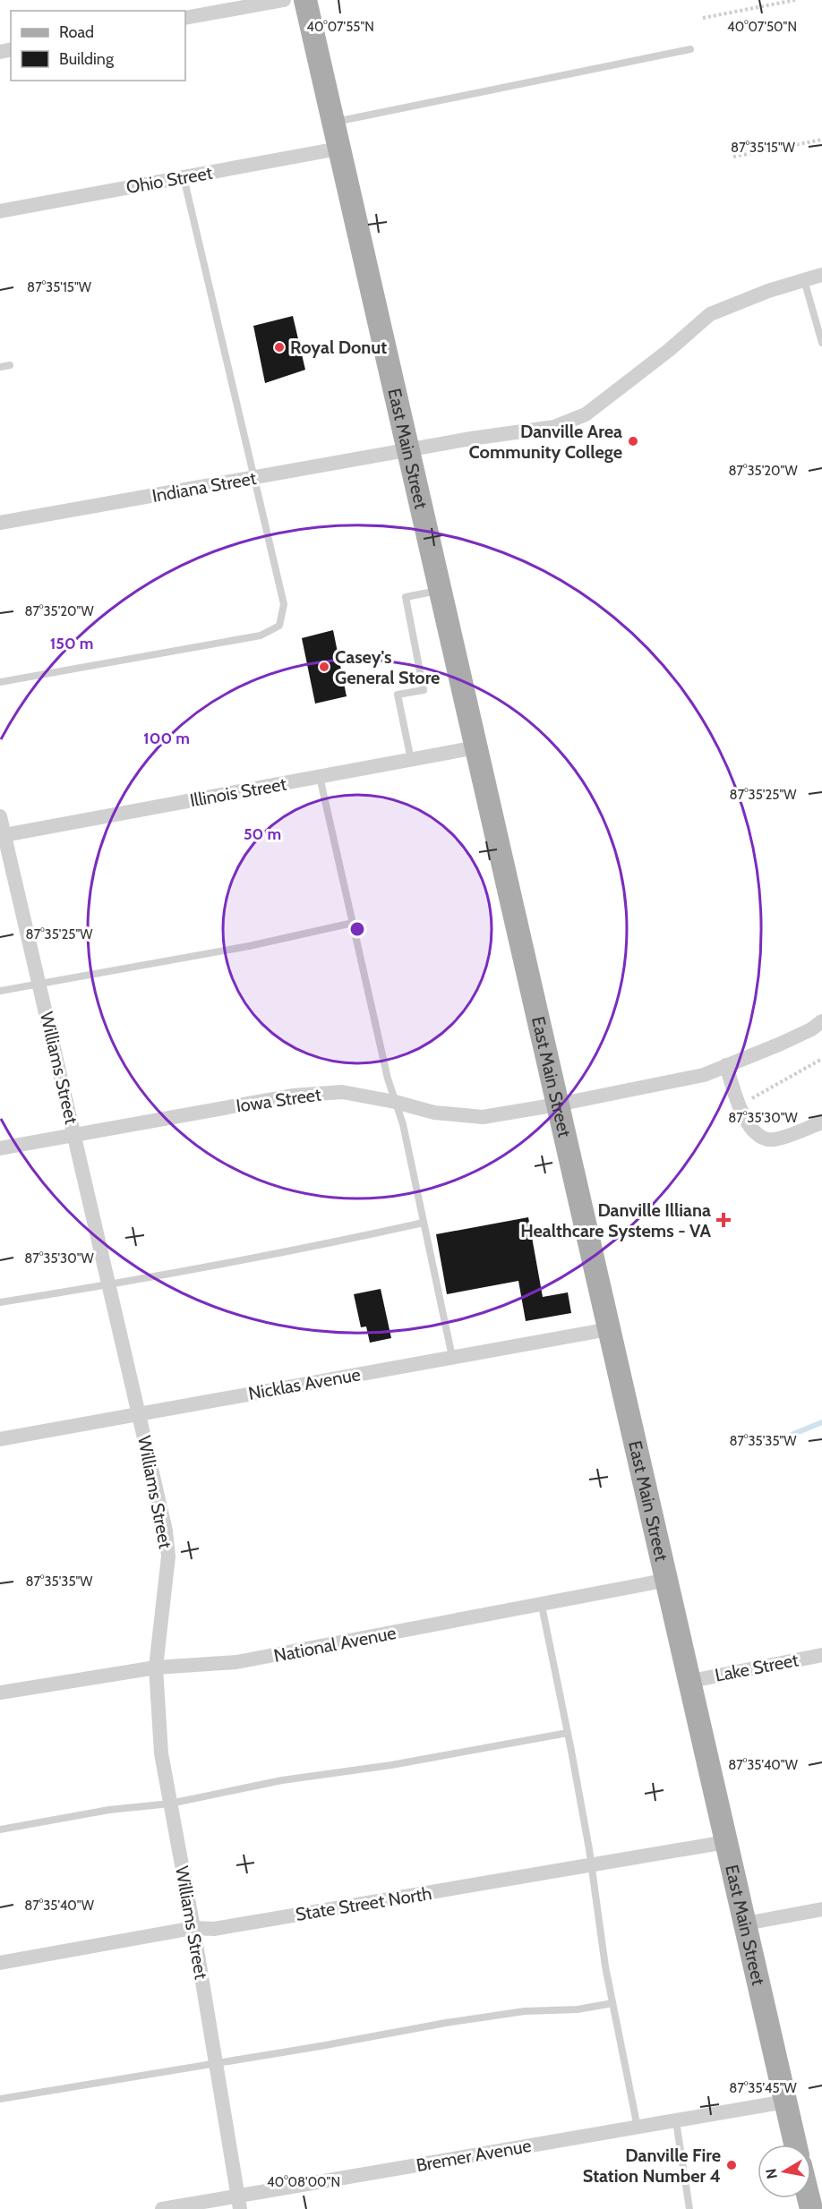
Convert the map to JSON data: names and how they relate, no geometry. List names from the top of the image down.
{
  "streets": {
    "main road": ["East Main Street"],
    "street": [
      "Ohio Street",
      "Indiana Street",
      "Illinois Street",
      "Williams Street",
      "Iowa Street",
      "Nicklas Avenue",
      "National Avenue",
      "Lake Street",
      "State Street North",
      "Bremer Avenue"
    ]
  },
  "crossings": [
    ["Ohio Street", "East Main Street"],
    ["East Main Street", "Indiana Street"],
    ["East Main Street", "Illinois Street"],
    ["East Main Street", "Iowa Street"],
    ["East Main Street", "Nicklas Avenue"],
    ["East Main Street", "National Avenue"],
    ["East Main Street", "Lake Street"],
    ["East Main Street", "State Street North"],
    ["East Main Street", "Bremer Avenue"],
    ["Illinois Street", "Williams Street"],
    ["Williams Street", "Iowa Street"],
    ["Williams Street", "Nicklas Avenue"],
    ["Williams Street", "National Avenue"],
    ["Williams Street", "State Street North"],
    ["Williams Street", "Bremer Avenue"]
  ],
  "places": {
    "other": [
      "Royal Donut",
      "Danville Area Community College",
      "Casey's General Store",
      "Danville Fire Station Number 4"
    ],
    "health": ["Danville Illiana Healthcare Systems - VA"]
  },
  "legend": ["Road", "Building"],
  "north": "left",
  "coordinates": [
    "40°07'55\"N",
    "40°07'50\"N",
    "87°35'15\"W",
    "87°35'20\"W",
    "87°35'25\"W",
    "87°35'30\"W",
    "87°35'35\"W",
    "87°35'40\"W",
    "87°35'45\"W",
    "40°08'00\"N"
  ],
  "rings": ["150 m", "100 m", "50 m"]
}
